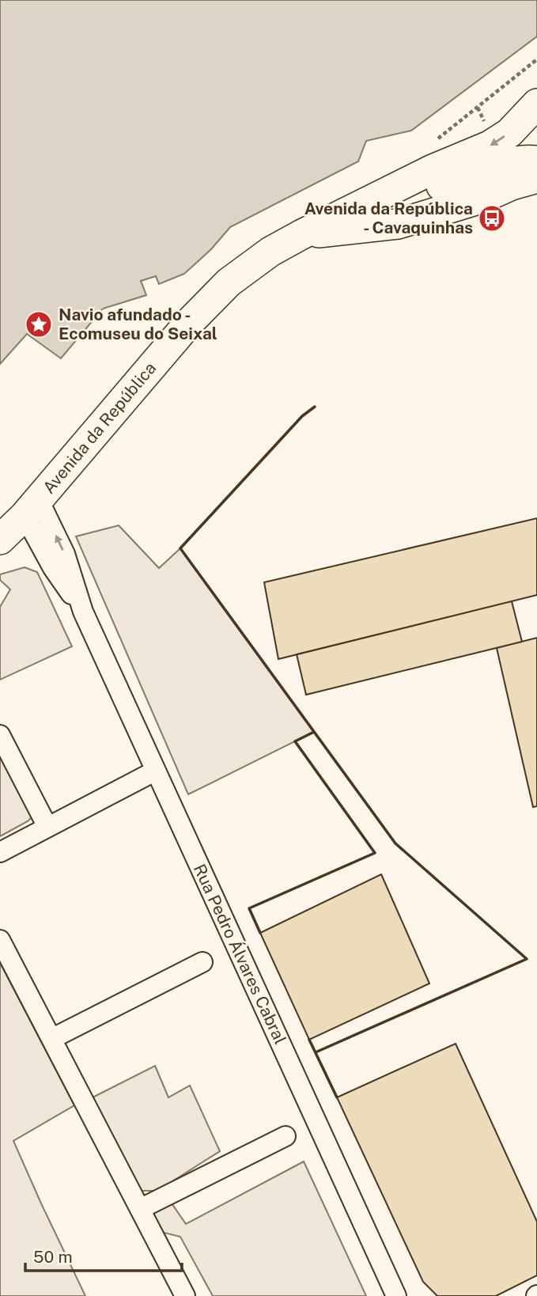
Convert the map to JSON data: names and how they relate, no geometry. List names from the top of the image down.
{
  "streets": {
    "main road": ["Avenida da República"],
    "street": ["Rua Pedro Álvares Cabral"]
  },
  "crossings": [
    ["Avenida da República", "Rua Pedro Álvares Cabral"]
  ],
  "places": {
    "bus stop": ["Avenida da República - Cavaquinhas"],
    "place": ["Navio afundado - Ecomuseu do Seixal"]
  },
  "scale_bar": "50 m"
}
